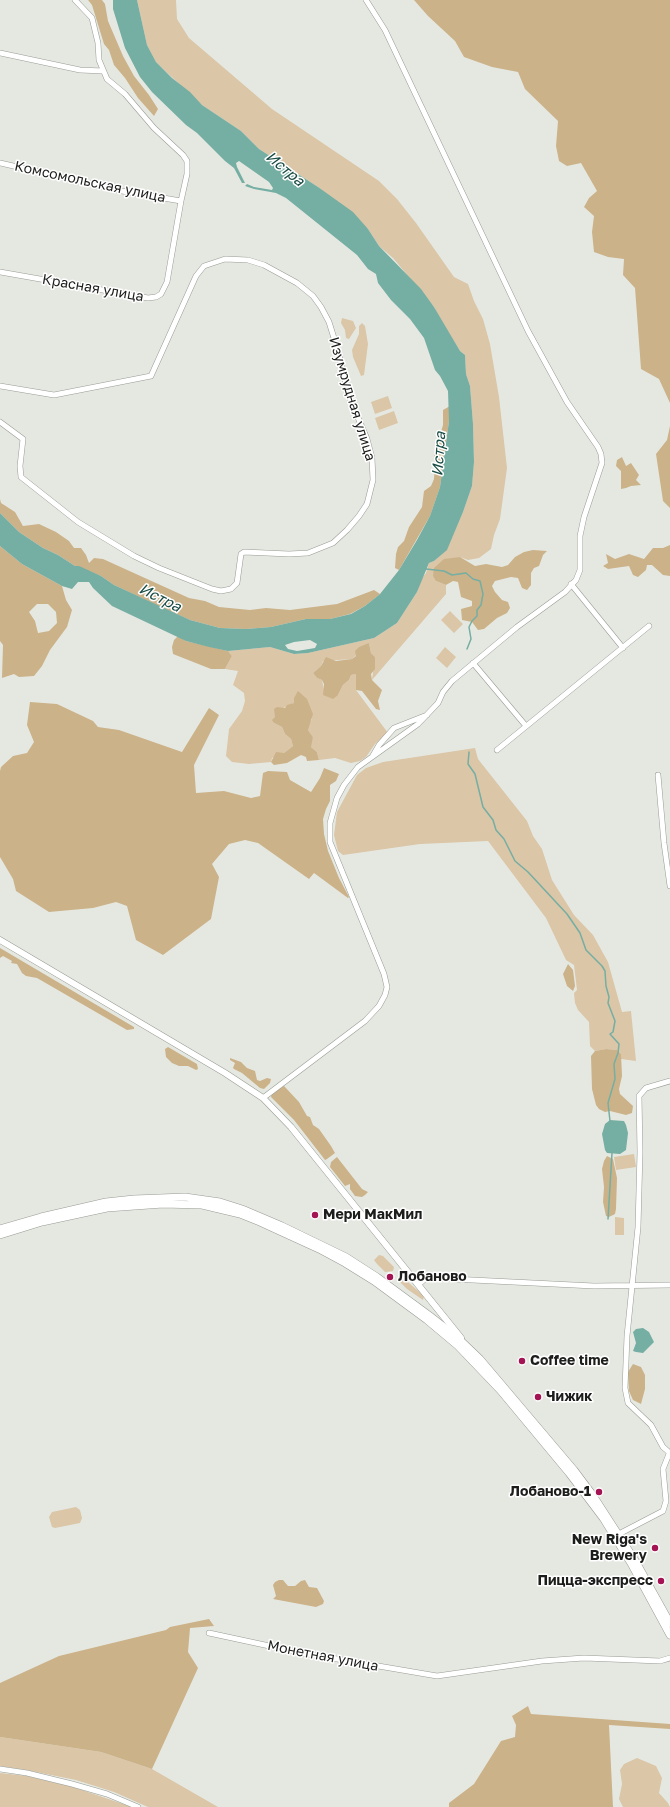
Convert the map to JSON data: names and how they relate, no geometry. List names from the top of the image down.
{
  "streets": {
    "street": [
      "Комсомольская улица",
      "Красная улица",
      "Изумрудная улица",
      "Монетная улица"
    ]
  },
  "crossings": [
    ["Комсомольская улица", "Красная улица"]
  ],
  "water": ["Истра"],
  "places": [
    "Мери МакМил",
    "Лобаново",
    "Coffee time",
    "Чижик",
    "Лобаново-1",
    "New Riga's Brewery",
    "Пицца-экспресс"
  ]
}
